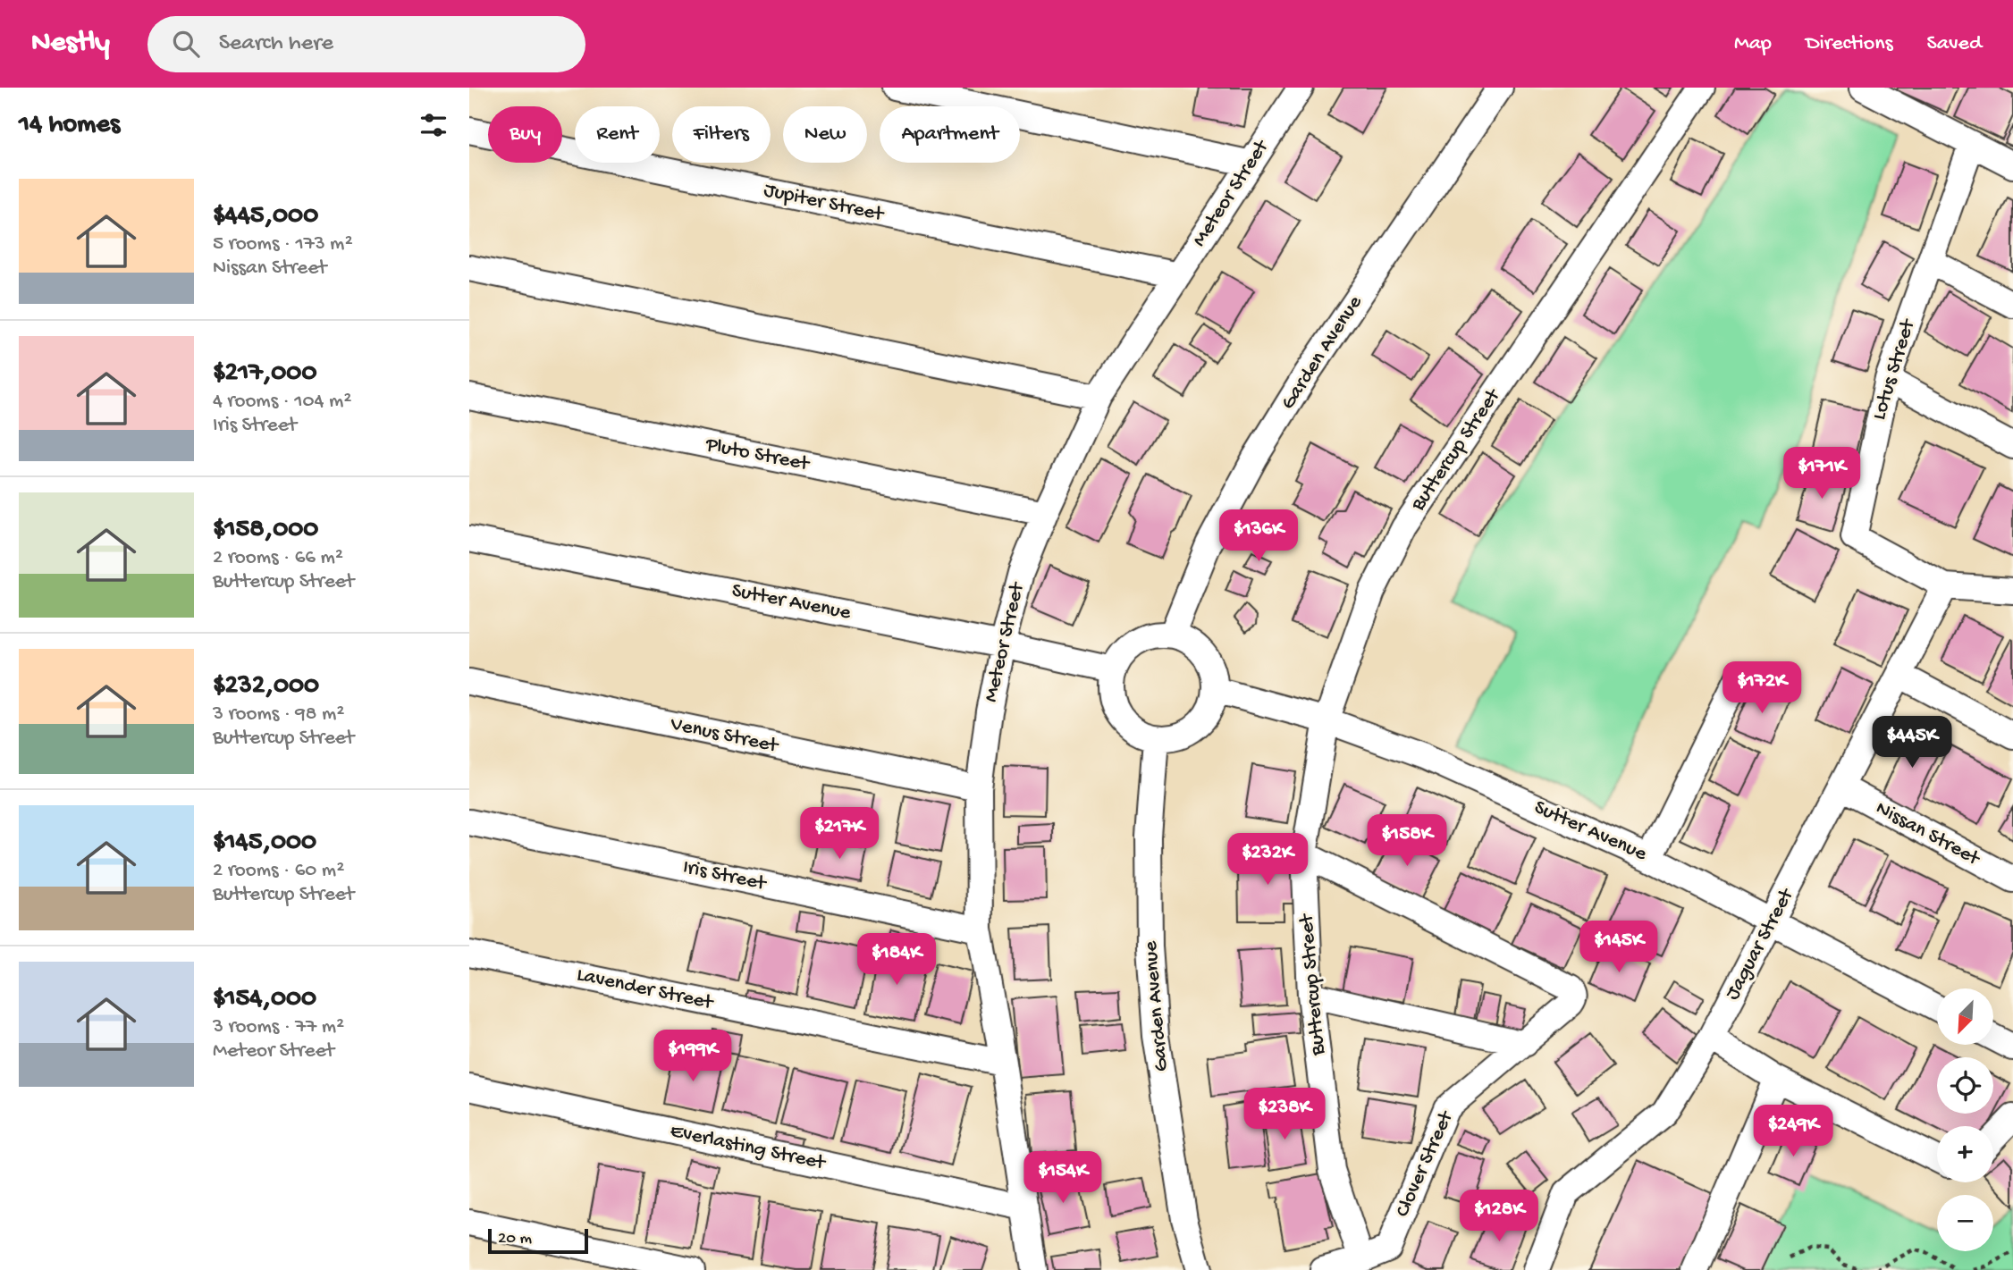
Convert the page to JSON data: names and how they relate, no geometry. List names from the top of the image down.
{
  "streets": {
    "street": [
      "Meteor Street",
      "Jupiter Street",
      "Garden Avenue",
      "Lotus Street",
      "Buttercup Street",
      "Pluto Street",
      "Sutter Avenue",
      "Venus Street",
      "Nissan Street",
      "Iris Street",
      "Jaguar Street",
      "Lavender Street",
      "Everlasting Street",
      "Clover Street"
    ]
  },
  "crossings": [
    ["Meteor Street", "Jupiter Street"],
    ["Meteor Street", "Pluto Street"],
    ["Meteor Street", "Sutter Avenue"],
    ["Meteor Street", "Venus Street"],
    ["Meteor Street", "Iris Street"],
    ["Meteor Street", "Lavender Street"],
    ["Meteor Street", "Everlasting Street"],
    ["Garden Avenue", "Sutter Avenue"],
    ["Lotus Street", "Jaguar Street"],
    ["Buttercup Street", "Sutter Avenue"],
    ["Buttercup Street", "Clover Street"],
    ["Sutter Avenue", "Jaguar Street"],
    ["Nissan Street", "Jaguar Street"]
  ],
  "scale_bar": "20 m",
  "north": "bottom left",
  "page": {
    "header": "Nestly",
    "search": "Search here",
    "nav": ["Map", "Directions", "Saved"],
    "heading": "14 homes",
    "chip": [
      "Buy",
      "Rent",
      "Filters",
      "New",
      "Apartment"
    ],
    "list": [
      {
        "name": "$445,000",
        "note": "5 rooms · 173 m² · Nissan Street"
      },
      {
        "name": "$217,000",
        "note": "4 rooms · 104 m² · Iris Street"
      },
      {
        "name": "$158,000",
        "note": "2 rooms · 66 m² · Buttercup Street"
      },
      {
        "name": "$232,000",
        "note": "3 rooms · 98 m² · Buttercup Street"
      },
      {
        "name": "$145,000",
        "note": "2 rooms · 60 m² · Buttercup Street"
      },
      {
        "name": "$154,000",
        "note": "3 rooms · 77 m² · Meteor Street"
      }
    ],
    "price": [
      "$171K",
      "$136K",
      "$172K",
      "$445K",
      "$217K",
      "$158K",
      "$232K",
      "$145K",
      "$184K",
      "$199K",
      "$238K",
      "$249K",
      "$154K",
      "$128K"
    ],
    "map_buttons": ["+", "−"],
    "scale": "20 m"
  }
}
